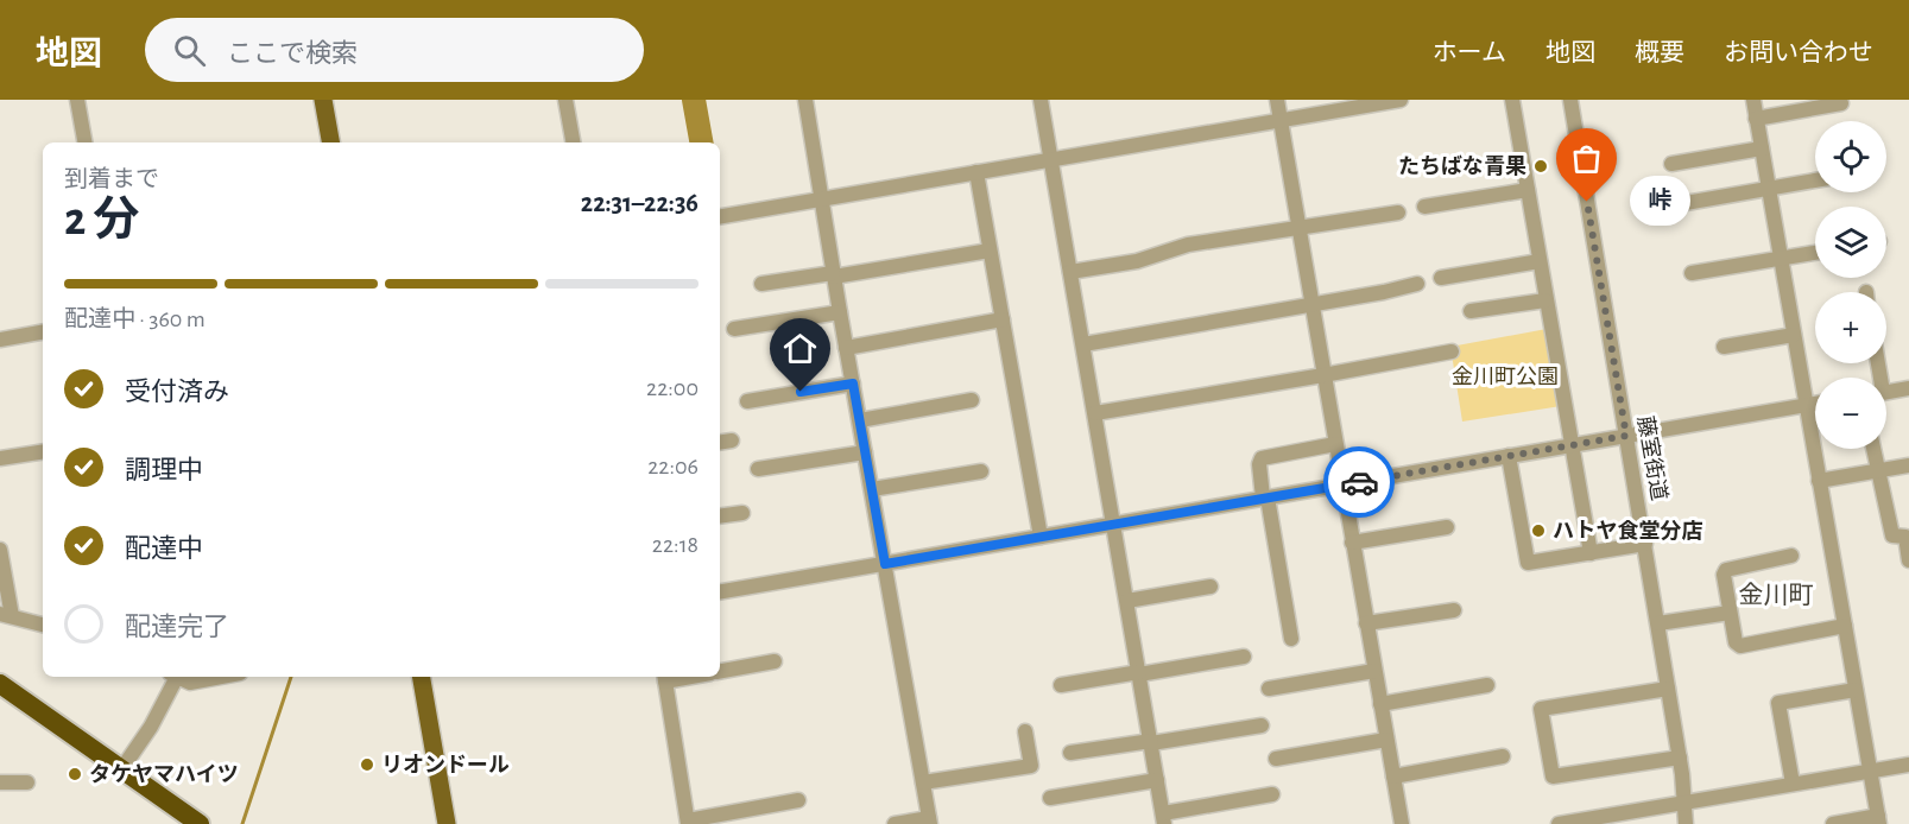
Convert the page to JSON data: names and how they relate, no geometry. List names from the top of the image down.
{
  "streets": {
    "street": ["藤室街道"]
  },
  "districts": ["金川町"],
  "parks": ["金川町公園"],
  "places": [
    "たちばな青果",
    "峠",
    "ハトヤ食堂分店",
    "リオンドール",
    "タケヤマハイツ"
  ],
  "page": {
    "header": "地図",
    "search": "ここで検索",
    "nav": [
      "ホーム",
      "地図",
      "概要",
      "お問い合わせ"
    ],
    "map_buttons": ["+", "−"],
    "heading": ["2 分", "到着まで", "22:31–22:36"],
    "bubble": "峠",
    "bar": "配達中 · 360 m",
    "list": [
      ["受付済み", "22:00"],
      ["調理中", "22:06"],
      ["配達中", "22:18"],
      "配達完了"
    ]
  }
}
